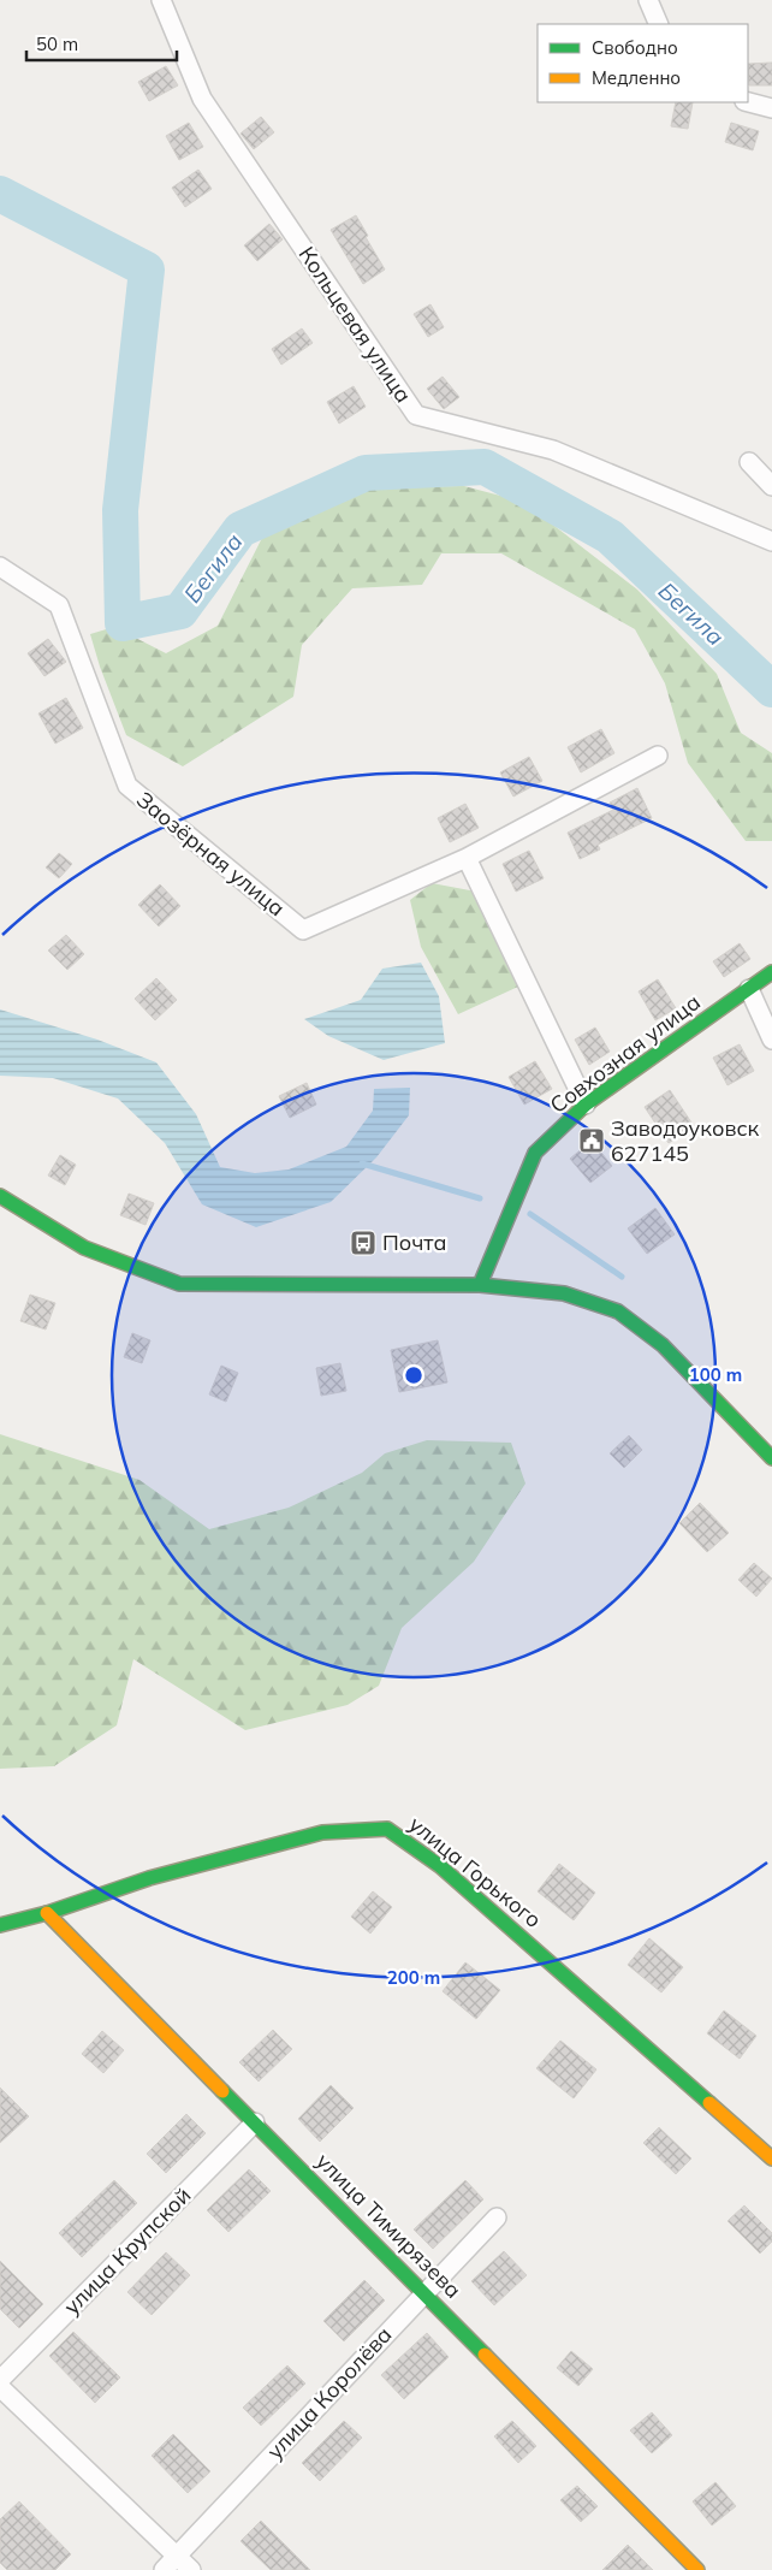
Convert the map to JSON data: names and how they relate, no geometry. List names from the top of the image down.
{
  "streets": {
    "street": [
      "Кольцевая улица",
      "Заозёрная улица",
      "Совхозная улица",
      "улица Горького",
      "улица Тимирязева",
      "улица Крупской",
      "улица Королёва"
    ]
  },
  "crossings": [
    ["улица Горького", "улица Тимирязева"],
    ["улица Тимирязева", "улица Крупской"],
    ["улица Тимирязева", "улица Королёва"]
  ],
  "water": ["Бегила"],
  "places": {
    "public building": ["Заводоуковск 627145"],
    "bus stop": ["Почта"]
  },
  "legend": ["Свободно", "Медленно"],
  "scale_bar": "50 m",
  "rings": ["100 m", "200 m"]
}
